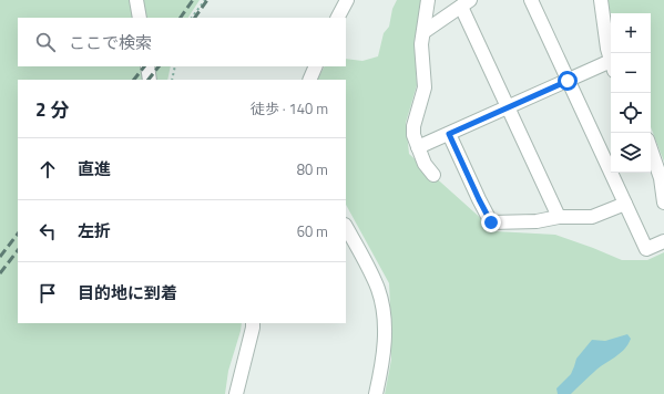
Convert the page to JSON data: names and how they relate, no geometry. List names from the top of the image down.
{
  "page": {
    "map_buttons": ["+", "−"],
    "search": "ここで検索",
    "heading": ["2 分", "徒歩 · 140 m"],
    "list": [
      ["直進", "80 m"],
      ["左折", "60 m"],
      "目的地に到着"
    ]
  }
}
